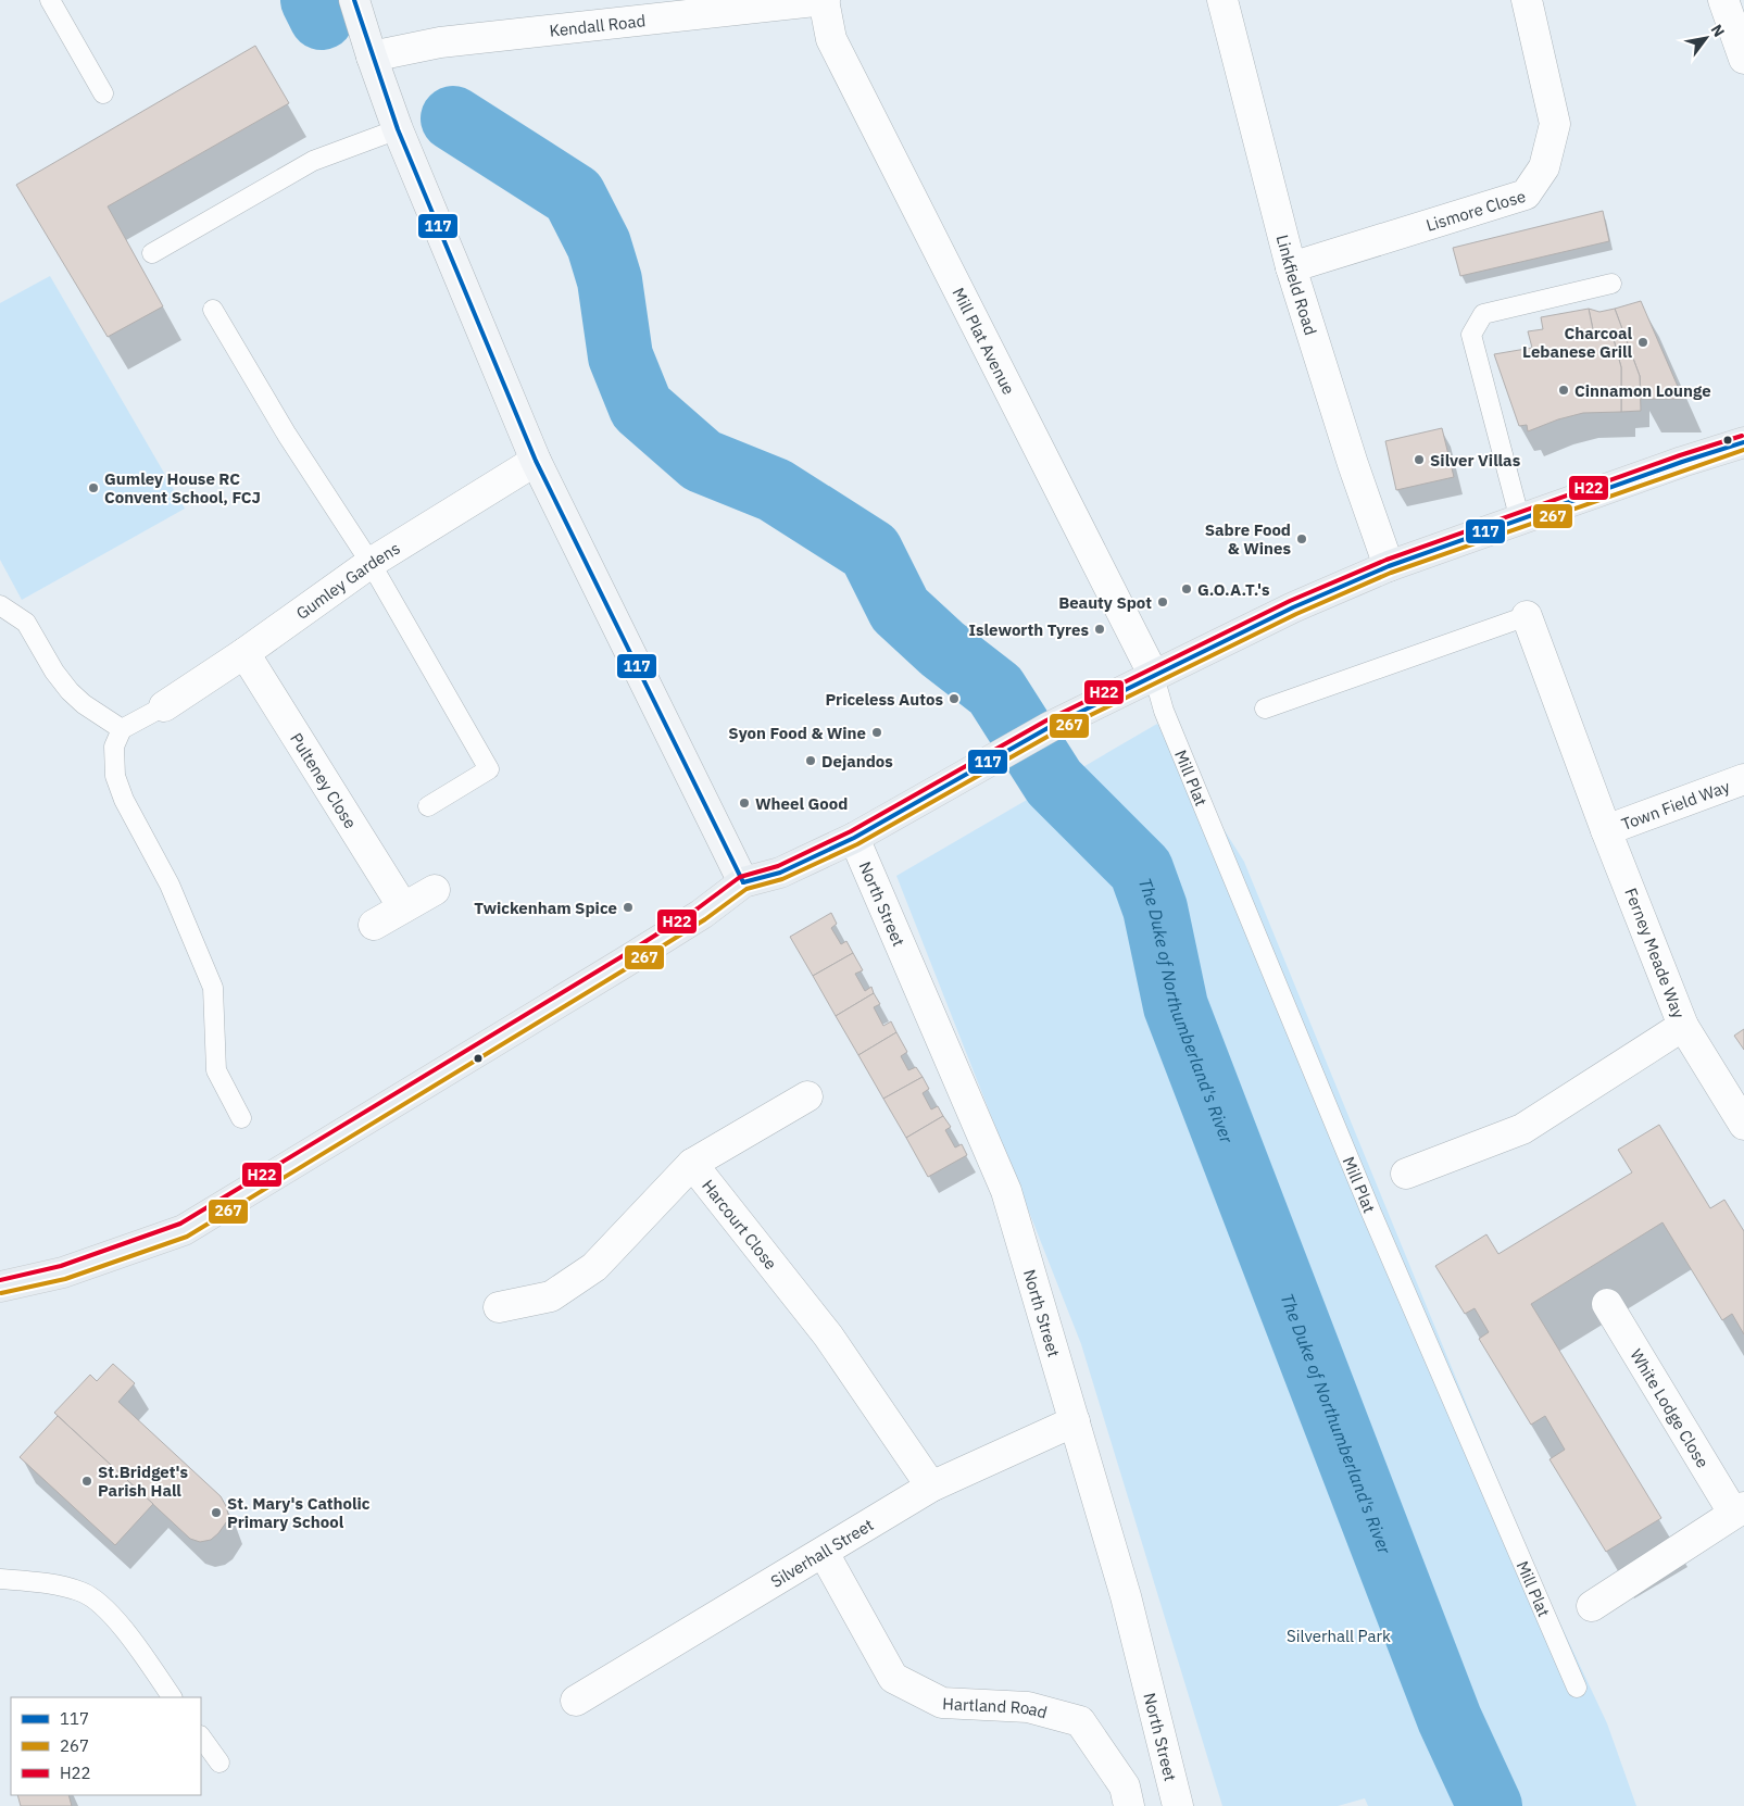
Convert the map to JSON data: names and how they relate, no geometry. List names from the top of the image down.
{
  "streets": {
    "street": [
      "Kendall Road",
      "Lismore Close",
      "Linkfield Road",
      "Mill Plat Avenue",
      "Gumley Gardens",
      "Pulteney Close",
      "Town Field Way",
      "North Street",
      "Ferney Meade Way",
      "Harcourt Close",
      "White Lodge Close",
      "Silverhall Street",
      "Hartland Road"
    ],
    "lane": ["Mill Plat"]
  },
  "crossings": [
    ["Kendall Road", "Mill Plat Avenue"],
    ["Lismore Close", "Linkfield Road"],
    ["Mill Plat Avenue", "Mill Plat"],
    ["Gumley Gardens", "Pulteney Close"],
    ["Town Field Way", "Ferney Meade Way"],
    ["North Street", "Silverhall Street"],
    ["Harcourt Close", "Silverhall Street"],
    ["Silverhall Street", "Hartland Road"]
  ],
  "water": ["The Duke of Northumberland's River"],
  "parks": ["Silverhall Park"],
  "places": [
    "Charcoal Lebanese Grill",
    "Cinnamon Lounge",
    "Silver Villas",
    "Gumley House RC Convent School, FCJ",
    "Sabre Food & Wines",
    "G.O.A.T.'s",
    "Beauty Spot",
    "Isleworth Tyres",
    "Priceless Autos",
    "Syon Food & Wine",
    "Dejandos",
    "Wheel Good",
    "Twickenham Spice",
    "St.Bridget's Parish Hall",
    "St. Mary's Catholic Primary School"
  ],
  "lines": ["transit line 117", "transit line H22", "transit line 267"],
  "legend": ["117", "267", "H22"],
  "north": "top right"
}
